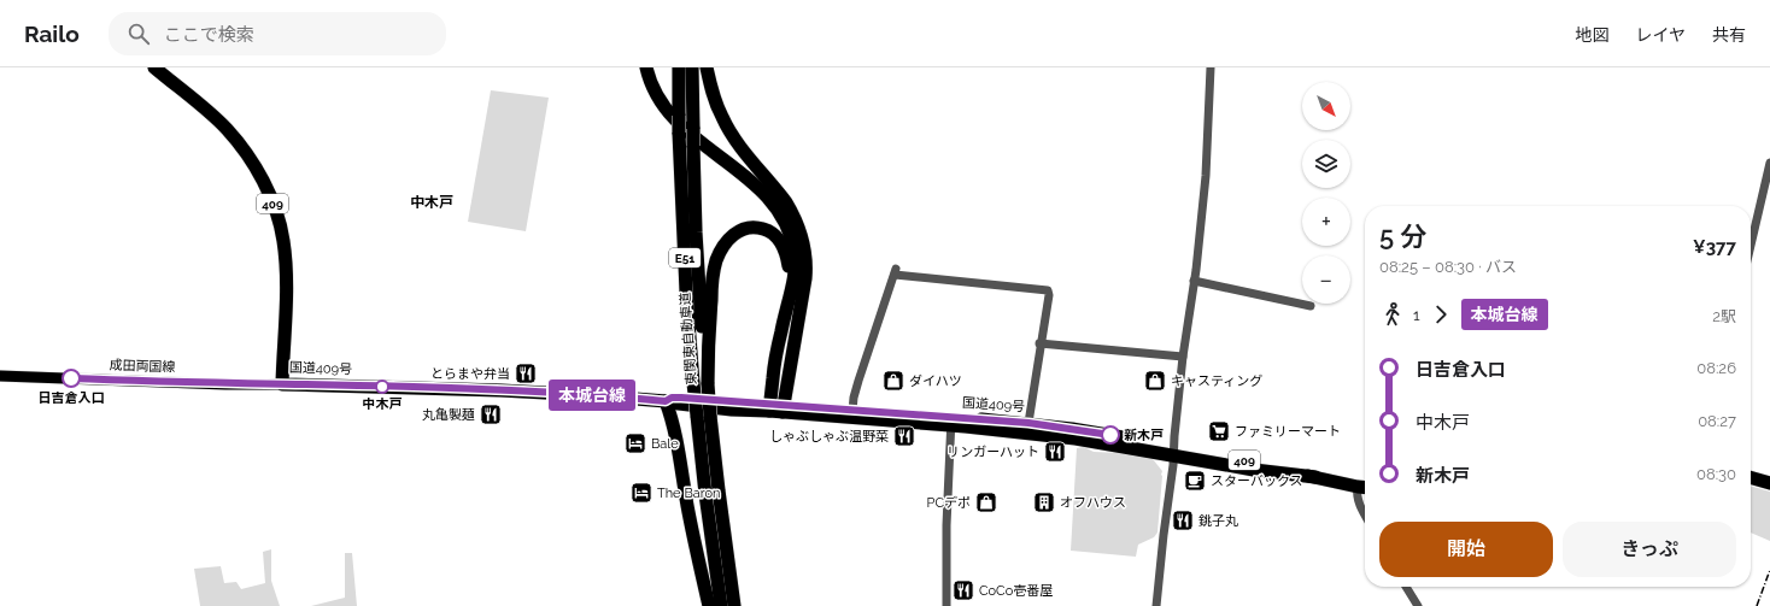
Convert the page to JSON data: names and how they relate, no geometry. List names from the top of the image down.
{
  "streets": {
    "highway": [
      "409",
      "E51",
      "東関東自動車道",
      "国道409号"
    ],
    "main road": ["成田両国線"]
  },
  "crossings": [
    ["成田両国線", "国道409号"]
  ],
  "districts": ["中木戸"],
  "places": {
    "restaurant": [
      "とらまや弁当",
      "丸亀製麺",
      "しゃぶしゃぶ温野菜",
      "リンガーハット",
      "銚子丸",
      "CoCo壱番屋"
    ],
    "other": ["日吉倉入口", "中木戸", "新木戸"],
    "shop": ["ダイハツ", "キャスティング", "PCデポ"],
    "supermarket": ["ファミリーマート"],
    "hotel": ["Bale", "The Baron"],
    "cafe": ["スターバックス"],
    "building": ["オフハウス"]
  },
  "lines": ["bus line 本城台線"],
  "north": "bottom right",
  "page": {
    "header": "Railo",
    "search": "ここで検索",
    "nav": ["地図", "レイヤ", "共有"],
    "on_map": "本城台線",
    "map_buttons": ["+", "−"],
    "heading": ["5 分", "08:25 – 08:30 · バス", "¥377"],
    "legs": ["1", "本城台線", "2駅"],
    "list": [
      {
        "name": "日吉倉入口",
        "value": "08:26"
      },
      {
        "name": "中木戸",
        "value": "08:27"
      },
      {
        "name": "新木戸",
        "value": "08:30"
      }
    ],
    "buttons": ["開始", "きっぷ"]
  }
}
